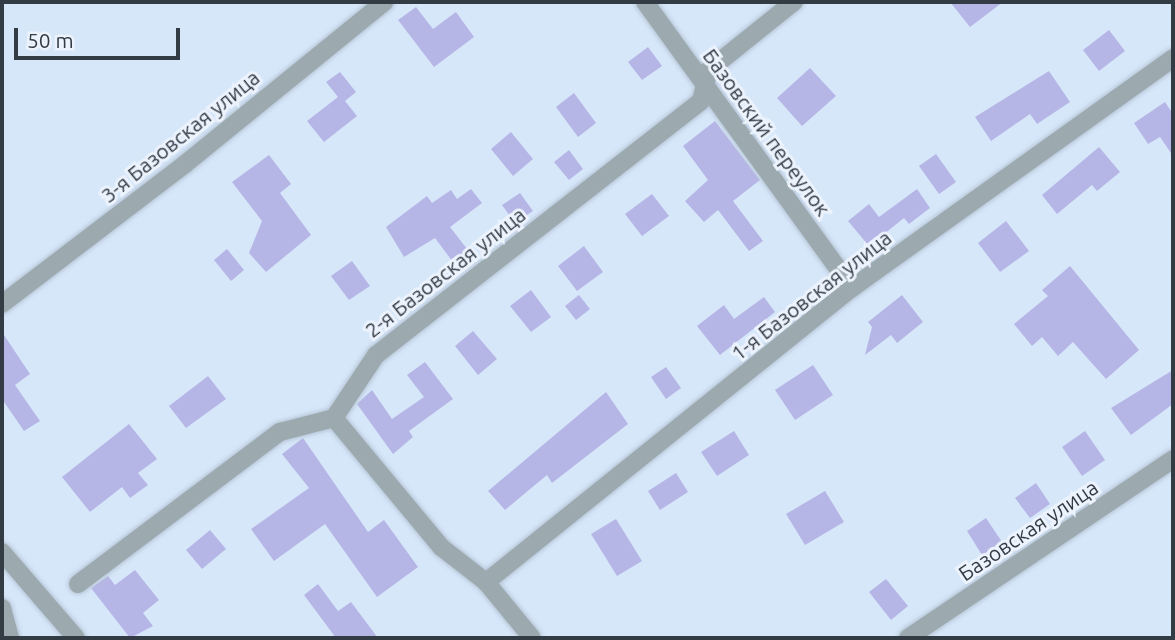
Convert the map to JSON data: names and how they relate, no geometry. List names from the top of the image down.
{
  "streets": {
    "street": [
      "Базовский переулок",
      "3-я Базовская улица",
      "2-я Базовская улица",
      "1-я Базовская улица",
      "Базовская улица"
    ]
  },
  "crossings": [
    ["Базовский переулок", "2-я Базовская улица"],
    ["Базовский переулок", "1-я Базовская улица"]
  ],
  "scale_bar": "50 m"
}
